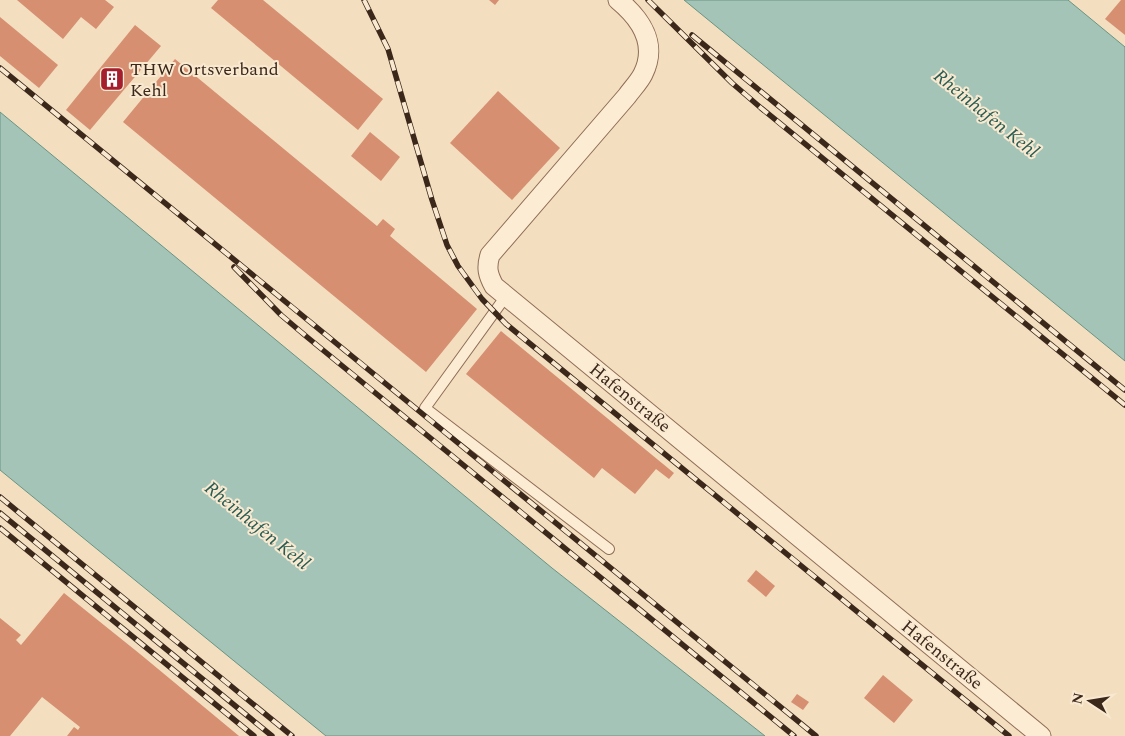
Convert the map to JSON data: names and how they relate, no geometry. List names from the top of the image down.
{
  "streets": {
    "street": ["Hafenstraße"]
  },
  "water": ["Rheinhafen Kehl"],
  "places": {
    "building": ["THW Ortsverband Kehl"]
  },
  "north": "left"
}
